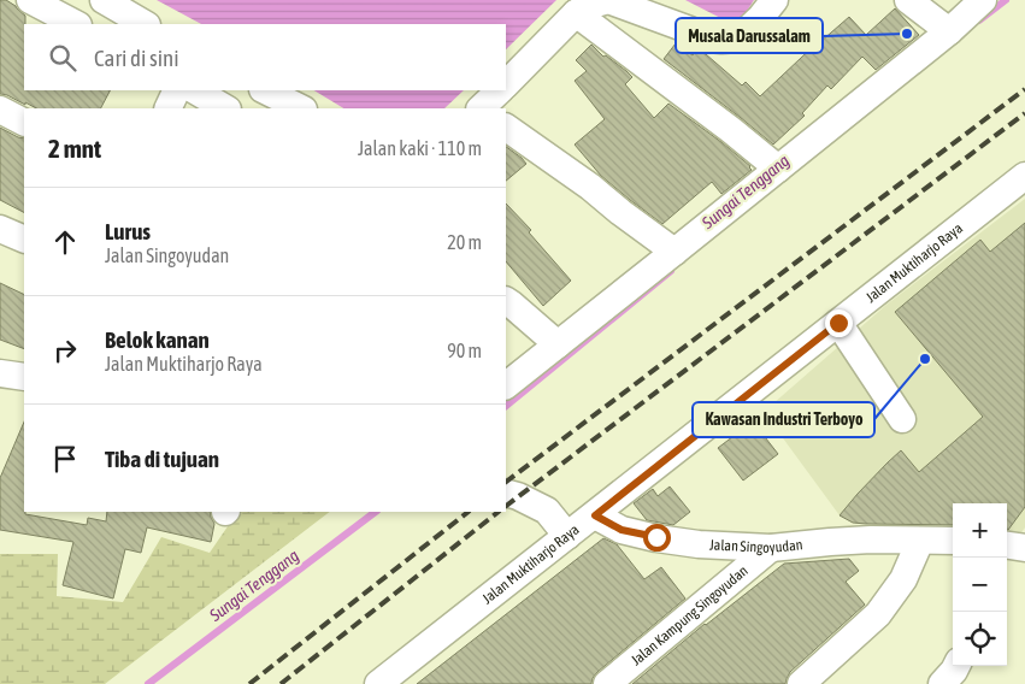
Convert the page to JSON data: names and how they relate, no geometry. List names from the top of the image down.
{
  "streets": {
    "street": ["Jalan Muktiharjo Raya", "Jalan Singoyudan", "Jalan Kampung Singoyudan"]
  },
  "crossings": [
    ["Jalan Muktiharjo Raya", "Jalan Singoyudan"],
    ["Jalan Singoyudan", "Jalan Kampung Singoyudan"]
  ],
  "water": ["Sungai Tenggang"],
  "places": ["Musala Darussalam", "Kawasan Industri Terboyo"],
  "page": {
    "search": "Cari di sini",
    "heading": ["2 mnt", "Jalan kaki · 110 m"],
    "list": [
      ["Lurus", "Jalan Singoyudan", "20 m"],
      ["Belok kanan", "Jalan Muktiharjo Raya", "90 m"],
      "Tiba di tujuan"
    ],
    "map_buttons": ["+", "−"]
  }
}
